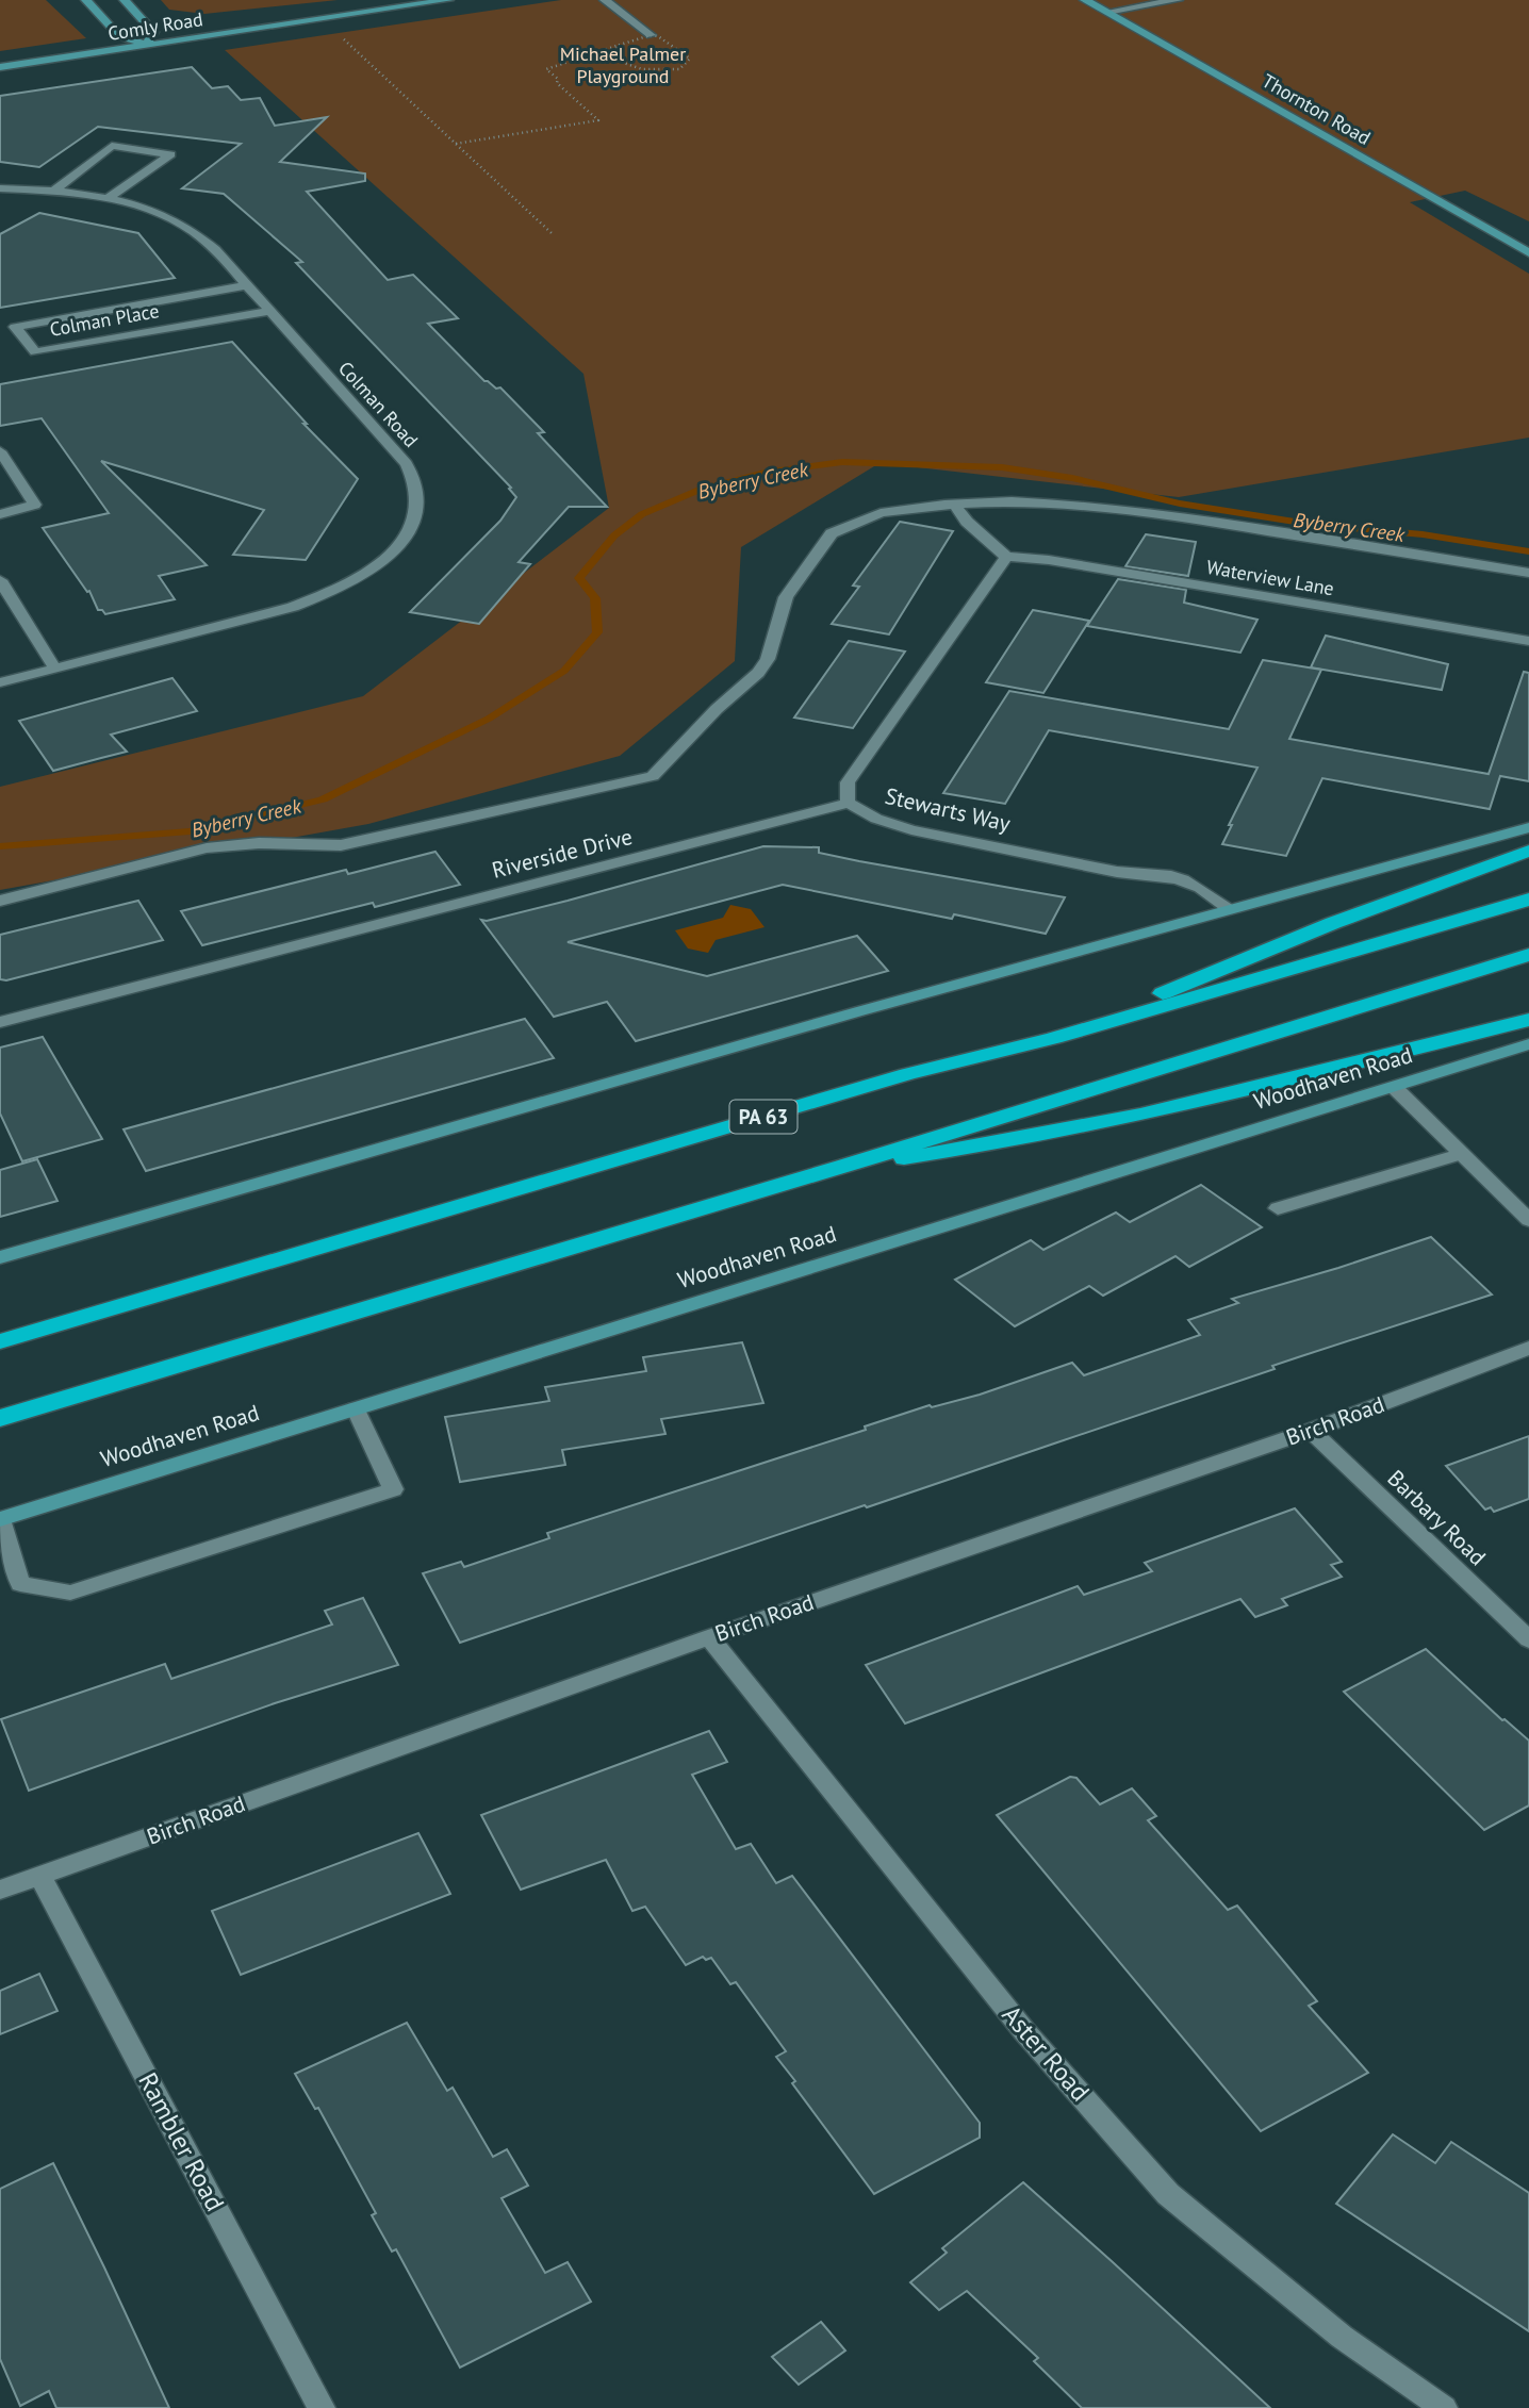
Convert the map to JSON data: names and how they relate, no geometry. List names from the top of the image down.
{
  "streets": {
    "highway": ["PA 63"],
    "main road": ["Comly Road", "Thornton Road", "Woodhaven Road"],
    "street": [
      "Colman Place",
      "Colman Road",
      "Waterview Lane",
      "Stewarts Way",
      "Riverside Drive",
      "Birch Road",
      "Barbary Road",
      "Aster Road",
      "Rambler Road"
    ]
  },
  "crossings": [
    ["Colman Place", "Colman Road"],
    ["Stewarts Way", "Riverside Drive"],
    ["Birch Road", "Barbary Road"],
    ["Birch Road", "Aster Road"],
    ["Birch Road", "Rambler Road"]
  ],
  "water": ["Byberry Creek"],
  "parks": ["Michael Palmer Playground"]
}
